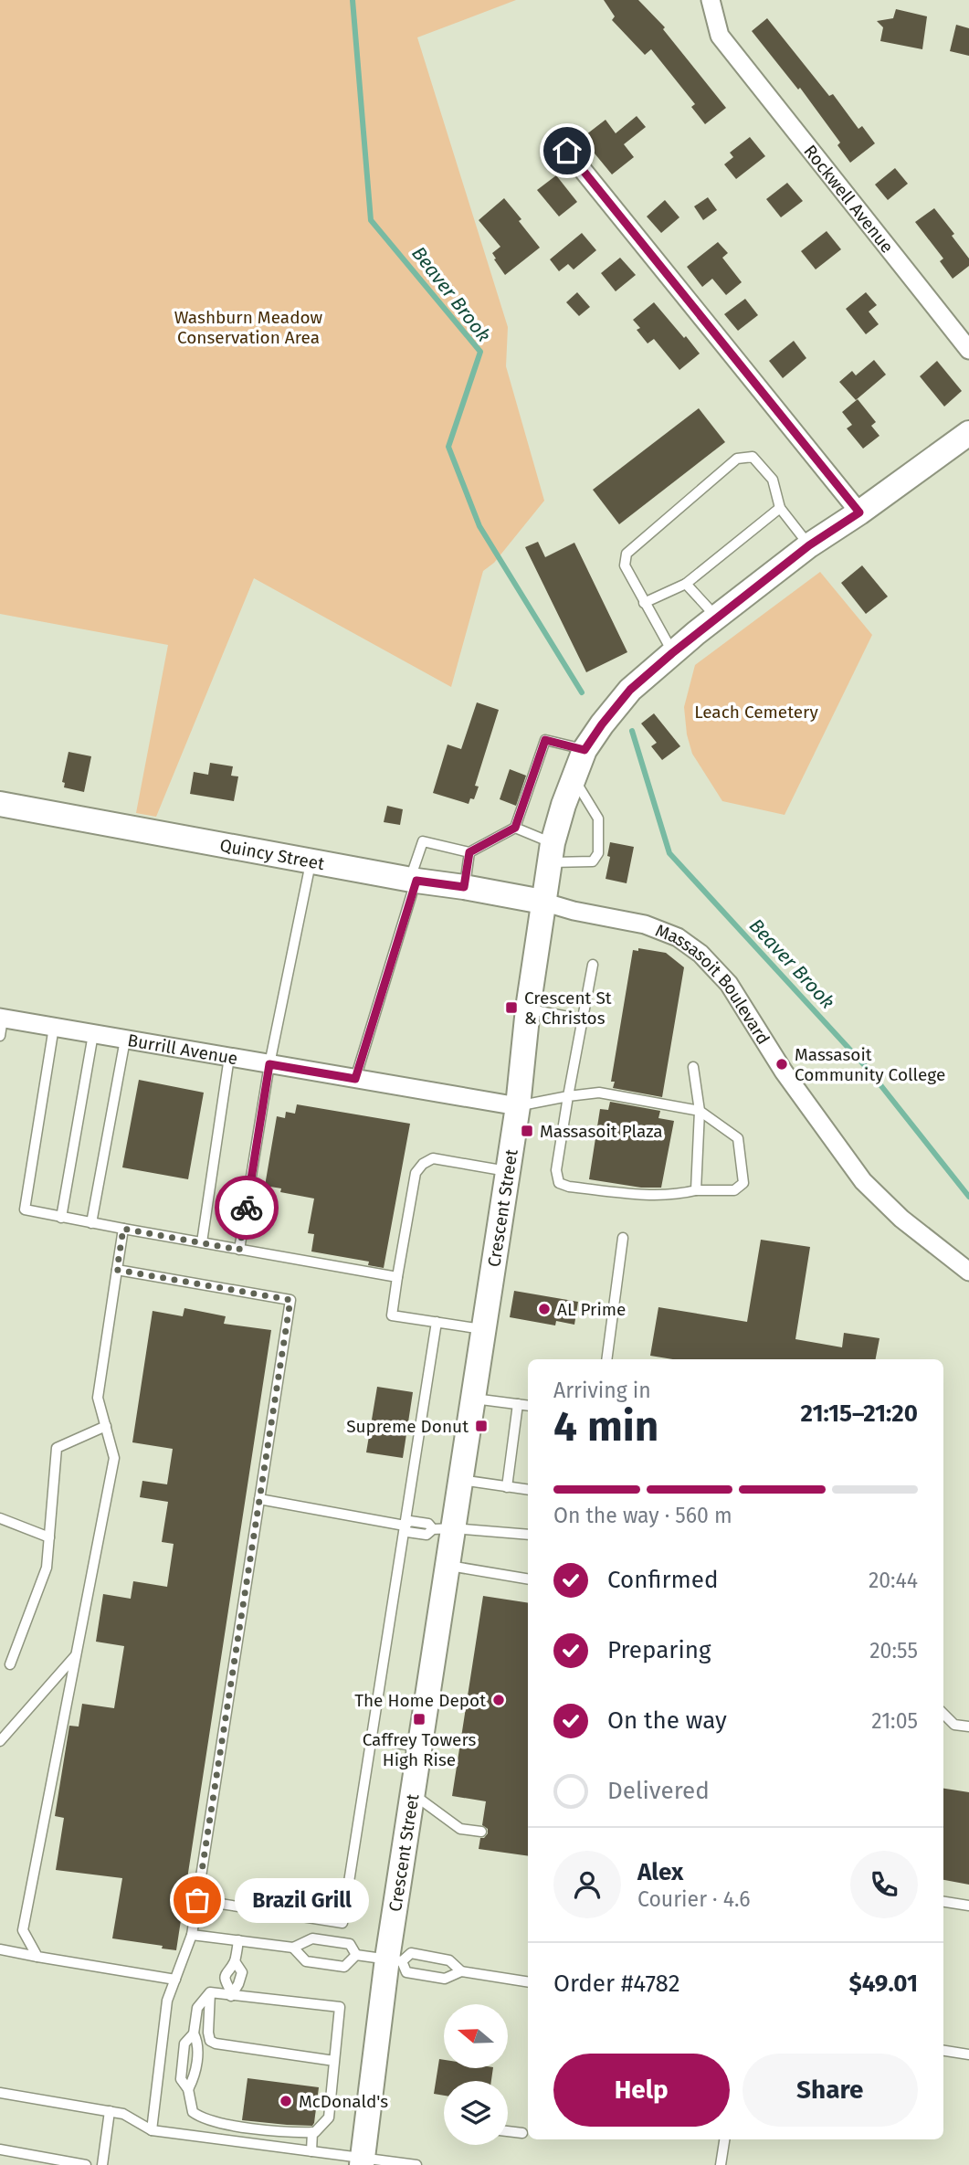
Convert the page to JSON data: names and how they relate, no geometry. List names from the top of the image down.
{
  "streets": {
    "main road": ["Quincy Street", "Crescent Street"],
    "street": ["Rockwell Avenue", "Massasoit Boulevard", "Burrill Avenue"]
  },
  "crossings": [
    ["Quincy Street", "Massasoit Boulevard"],
    ["Quincy Street", "Crescent Street"],
    ["Massasoit Boulevard", "Crescent Street"],
    ["Burrill Avenue", "Crescent Street"]
  ],
  "water": ["Beaver Brook"],
  "parks": ["Washburn Meadow Conservation Area", "Leach Cemetery"],
  "places": {
    "transit": [
      "Crescent St & Christos",
      "Massasoit Plaza",
      "Supreme Donut",
      "Caffrey Towers High Rise"
    ],
    "other": [
      "Massasoit Community College",
      "AL Prime",
      "The Home Depot",
      "Brazil Grill",
      "McDonald's"
    ]
  },
  "north": "left",
  "page": {
    "heading": ["4 min", "Arriving in", "21:15–21:20"],
    "panel": [
      "Alex",
      "Courier · 4.6",
      "Order #4782",
      "$49.01"
    ],
    "bar": "On the way · 560 m",
    "list": [
      ["Confirmed", "20:44"],
      ["Preparing", "20:55"],
      ["On the way", "21:05"],
      "Delivered"
    ],
    "bubble": "Brazil Grill",
    "buttons": ["Help", "Share"]
  }
}
